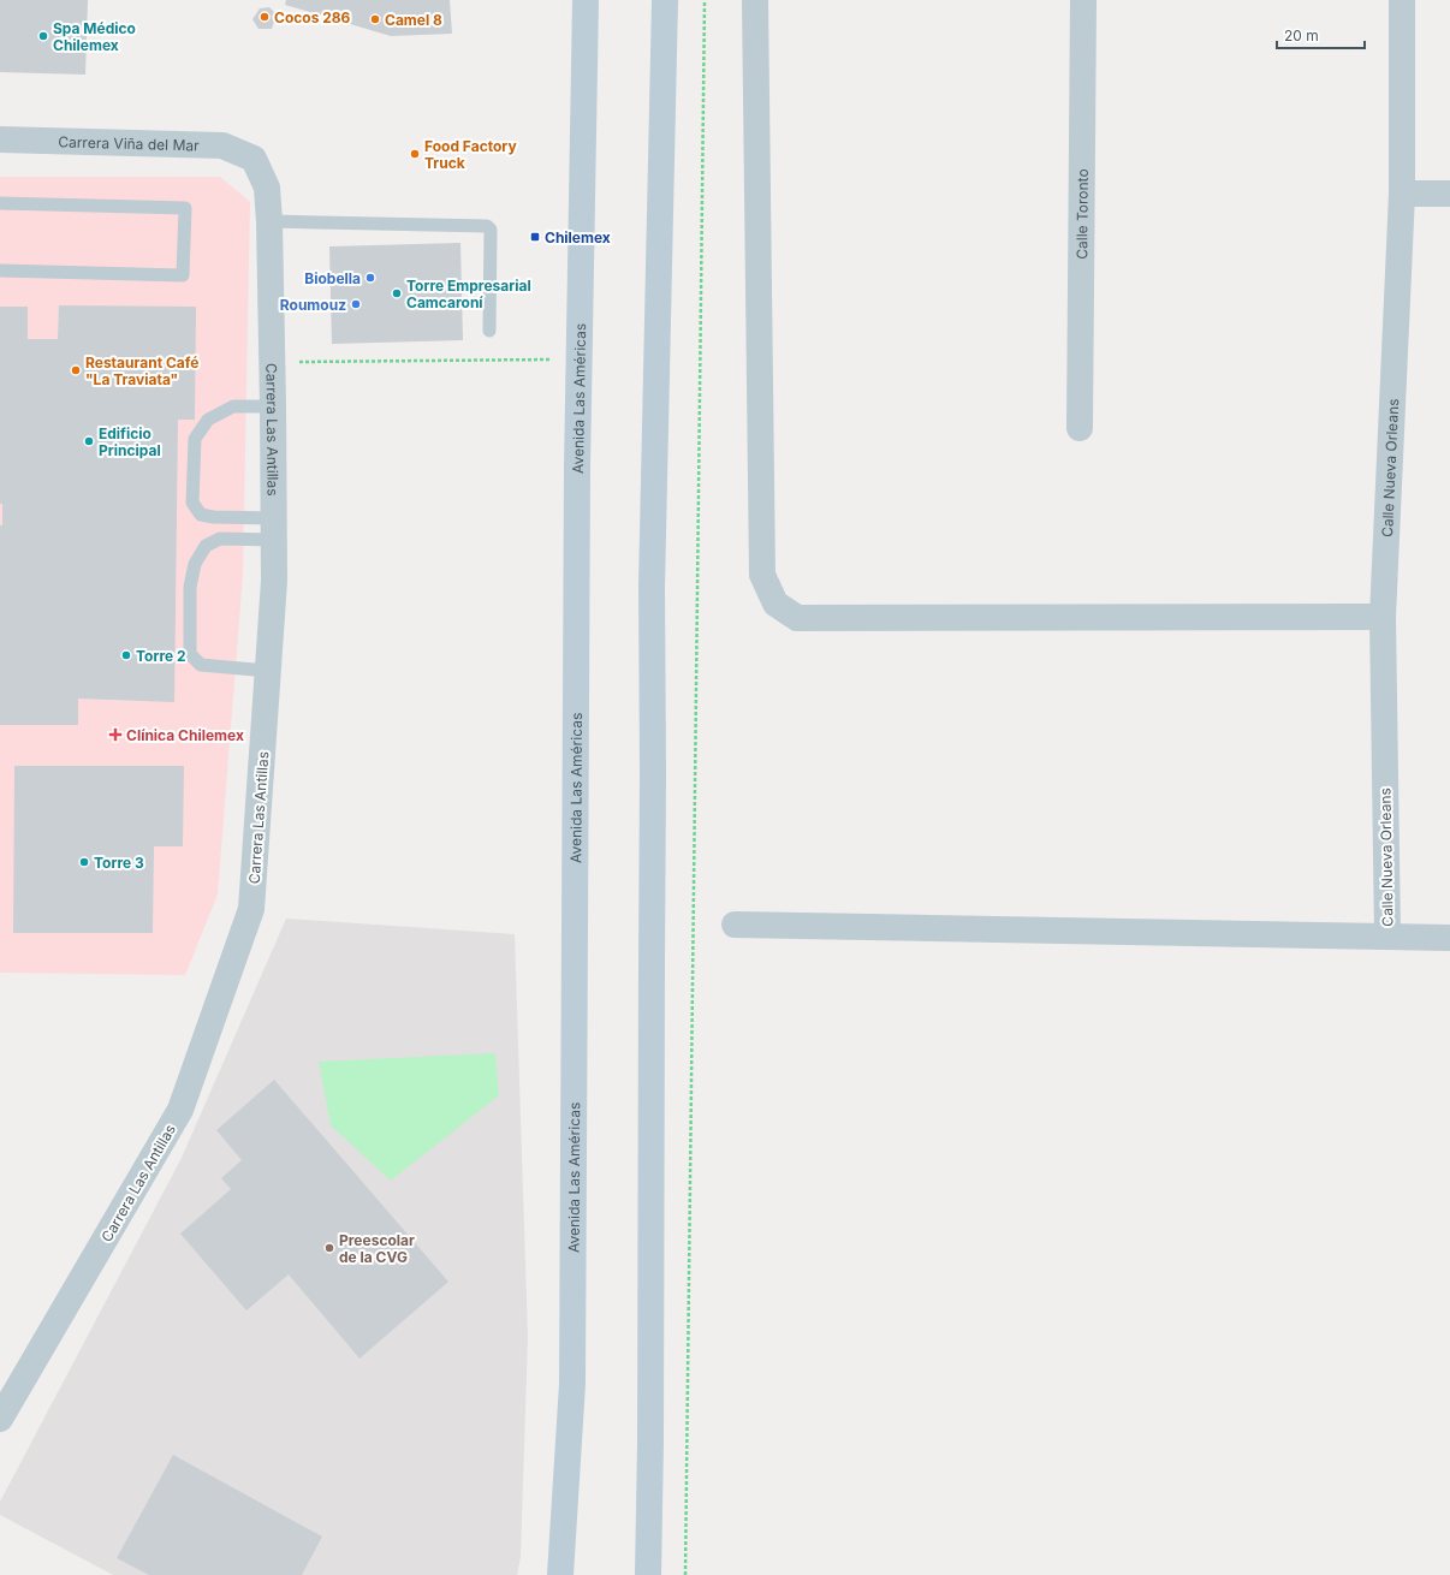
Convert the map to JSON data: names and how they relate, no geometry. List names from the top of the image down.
{
  "streets": {
    "main road": ["Avenida Las Américas"],
    "street": [
      "Carrera Viña del Mar",
      "Calle Toronto",
      "Carrera Las Antillas",
      "Calle Nueva Orleans"
    ]
  },
  "crossings": [
    ["Carrera Viña del Mar", "Carrera Las Antillas"]
  ],
  "places": {
    "other": [
      "Cocos 286",
      "Camel 8",
      "Spa Médico Chilemex",
      "Food Factory Truck",
      "Biobella",
      "Torre Empresarial Camcaroní",
      "Roumouz",
      "Restaurant Café \"La Traviata\"",
      "Edificio Principal",
      "Torre 2",
      "Torre 3",
      "Preescolar de la CVG"
    ],
    "transit": ["Chilemex"],
    "health": ["Clínica Chilemex"]
  },
  "scale_bar": "20 m"
}
